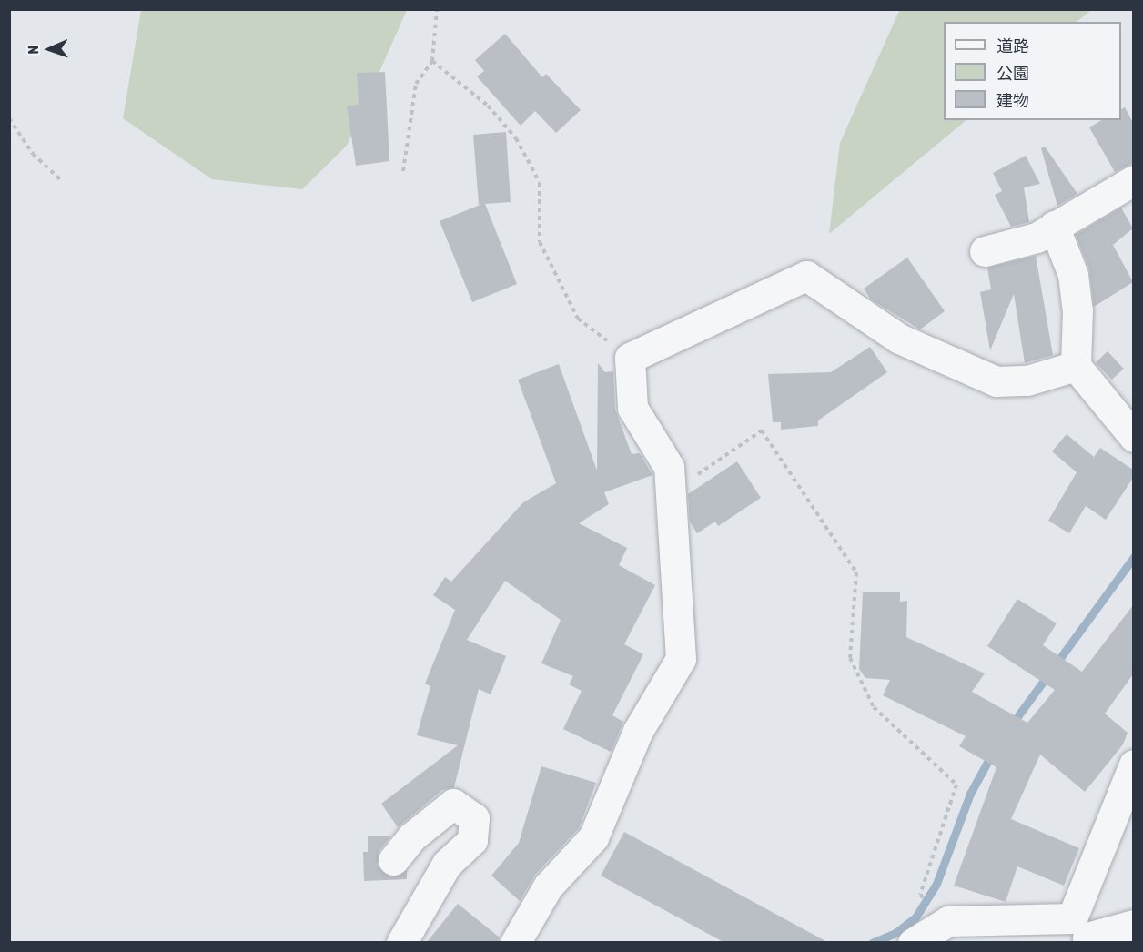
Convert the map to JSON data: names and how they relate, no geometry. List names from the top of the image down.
{
  "legend": ["道路", "公園", "建物"],
  "north": "left"
}
